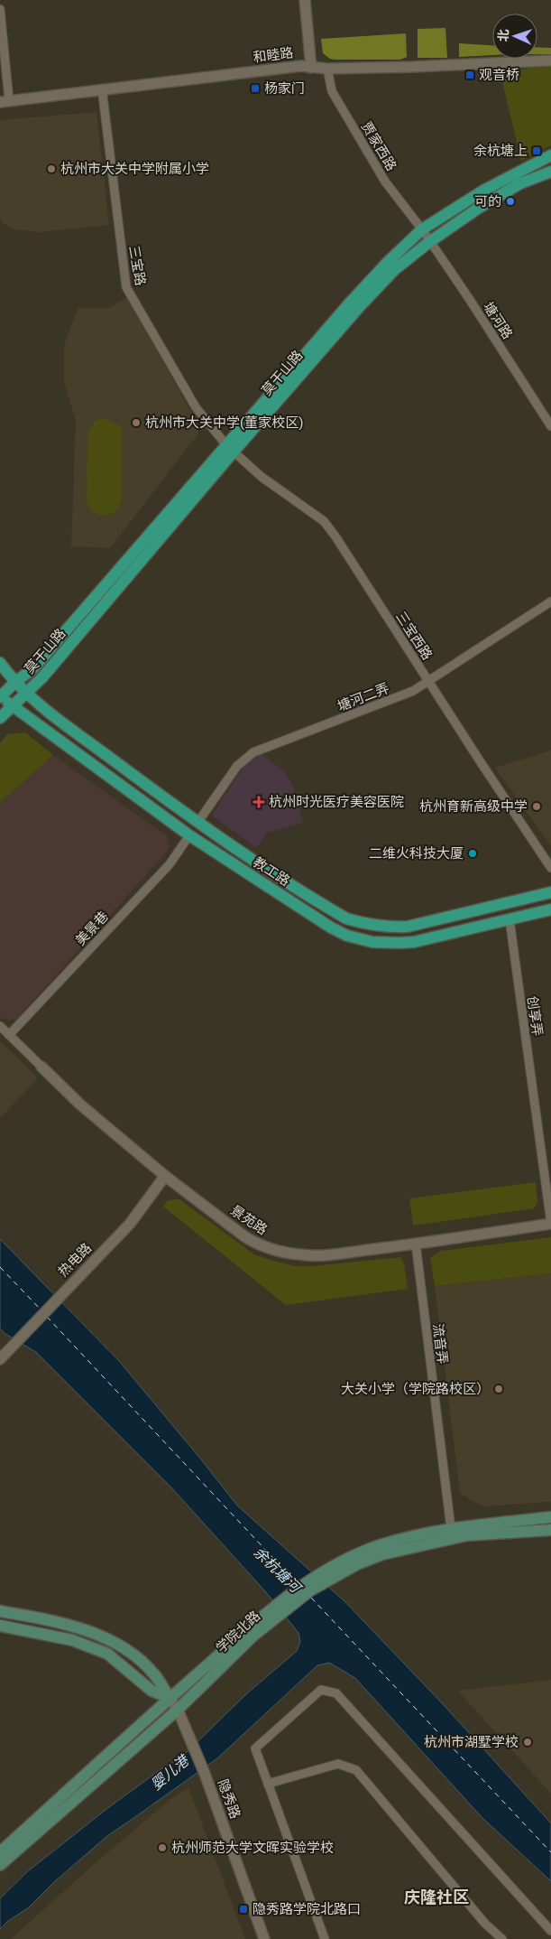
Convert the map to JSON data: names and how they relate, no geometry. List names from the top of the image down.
{
  "streets": {
    "main road": [
      "莫干山路",
      "教工路",
      "学院北路",
      "隐秀路"
    ],
    "street": [
      "和睦路",
      "贾家西路",
      "三宝路",
      "塘河路",
      "三宝西路",
      "塘河二弄",
      "美景巷",
      "创享弄",
      "景苑路",
      "热电路",
      "流音弄"
    ]
  },
  "crossings": [
    ["和睦路", "贾家西路"],
    ["和睦路", "三宝路"],
    ["贾家西路", "塘河路"],
    ["贾家西路", "莫干山路"],
    ["三宝路", "莫干山路"],
    ["三宝路", "三宝西路"],
    ["塘河路", "莫干山路"],
    ["莫干山路", "三宝西路"],
    ["莫干山路", "教工路"],
    ["三宝西路", "塘河二弄"],
    ["塘河二弄", "教工路"],
    ["教工路", "美景巷"],
    ["教工路", "创享弄"],
    ["美景巷", "景苑路"],
    ["创享弄", "景苑路"],
    ["景苑路", "热电路"],
    ["景苑路", "流音弄"],
    ["流音弄", "学院北路"],
    ["学院北路", "隐秀路"]
  ],
  "districts": ["庆隆社区"],
  "water": ["余杭塘河", "婴儿港"],
  "places": {
    "transit": [
      "观音桥",
      "杨家门",
      "余杭塘上",
      "隐秀路学院北路口"
    ],
    "other": [
      "杭州市大关中学附属小学",
      "可的",
      "杭州市大关中学(董家校区)",
      "杭州育新高级中学",
      "二维火科技大厦",
      "大关小学（学院路校区）",
      "杭州市湖墅学校",
      "杭州师范大学文晖实验学校"
    ],
    "health": ["杭州时光医疗美容医院"]
  },
  "north": "left"
}
